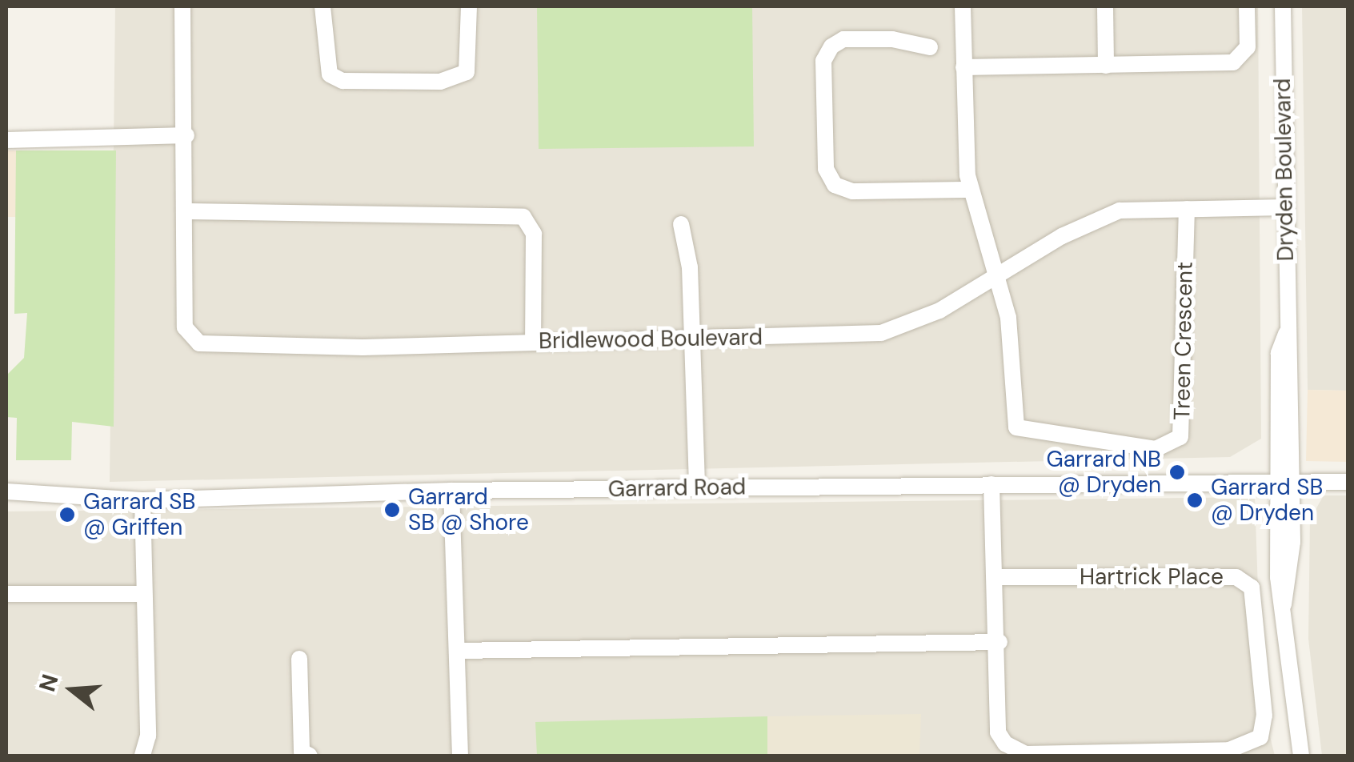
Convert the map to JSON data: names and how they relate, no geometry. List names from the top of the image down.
{
  "streets": {
    "street": [
      "Dryden Boulevard",
      "Bridlewood Boulevard",
      "Treen Crescent",
      "Garrard Road",
      "Hartrick Place"
    ]
  },
  "crossings": [
    ["Dryden Boulevard", "Bridlewood Boulevard"],
    ["Dryden Boulevard", "Garrard Road"],
    ["Bridlewood Boulevard", "Treen Crescent"],
    ["Garrard Road", "Hartrick Place"]
  ],
  "places": [
    "Garrard NB @ Dryden",
    "Garrard SB @ Dryden",
    "Garrard SB @ Shore",
    "Garrard SB @ Griffen"
  ],
  "north": "left"
}
